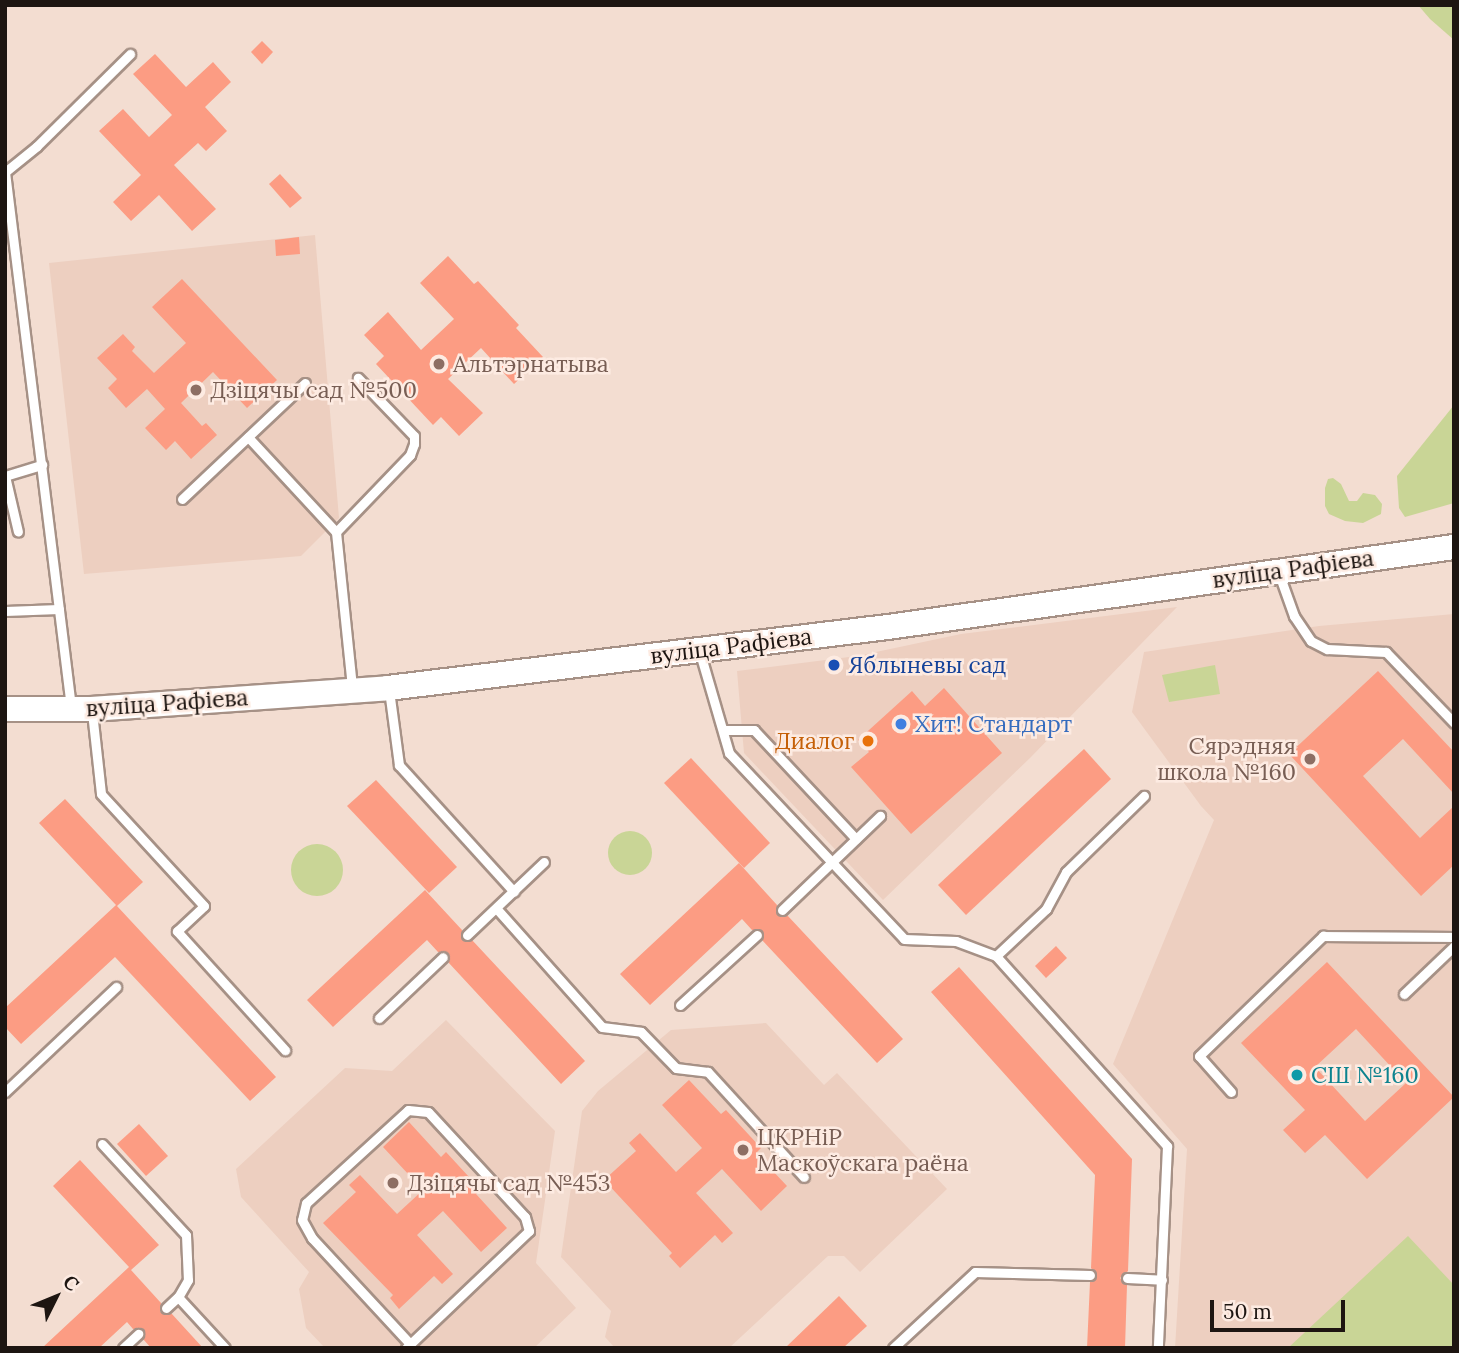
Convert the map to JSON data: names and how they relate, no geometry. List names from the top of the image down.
{
  "streets": {
    "main road": ["вуліца Рафіева"]
  },
  "places": [
    "Альтэрнатыва",
    "Дзіцячы сад №500",
    "Яблыневы сад",
    "Хит! Стандарт",
    "Диалог",
    "Сярэдняя школа №160",
    "СШ №160",
    "ЦКРНіР Маскоўскага раёна",
    "Дзіцячы сад №453"
  ],
  "scale_bar": "50 m",
  "north": "top right"
}
